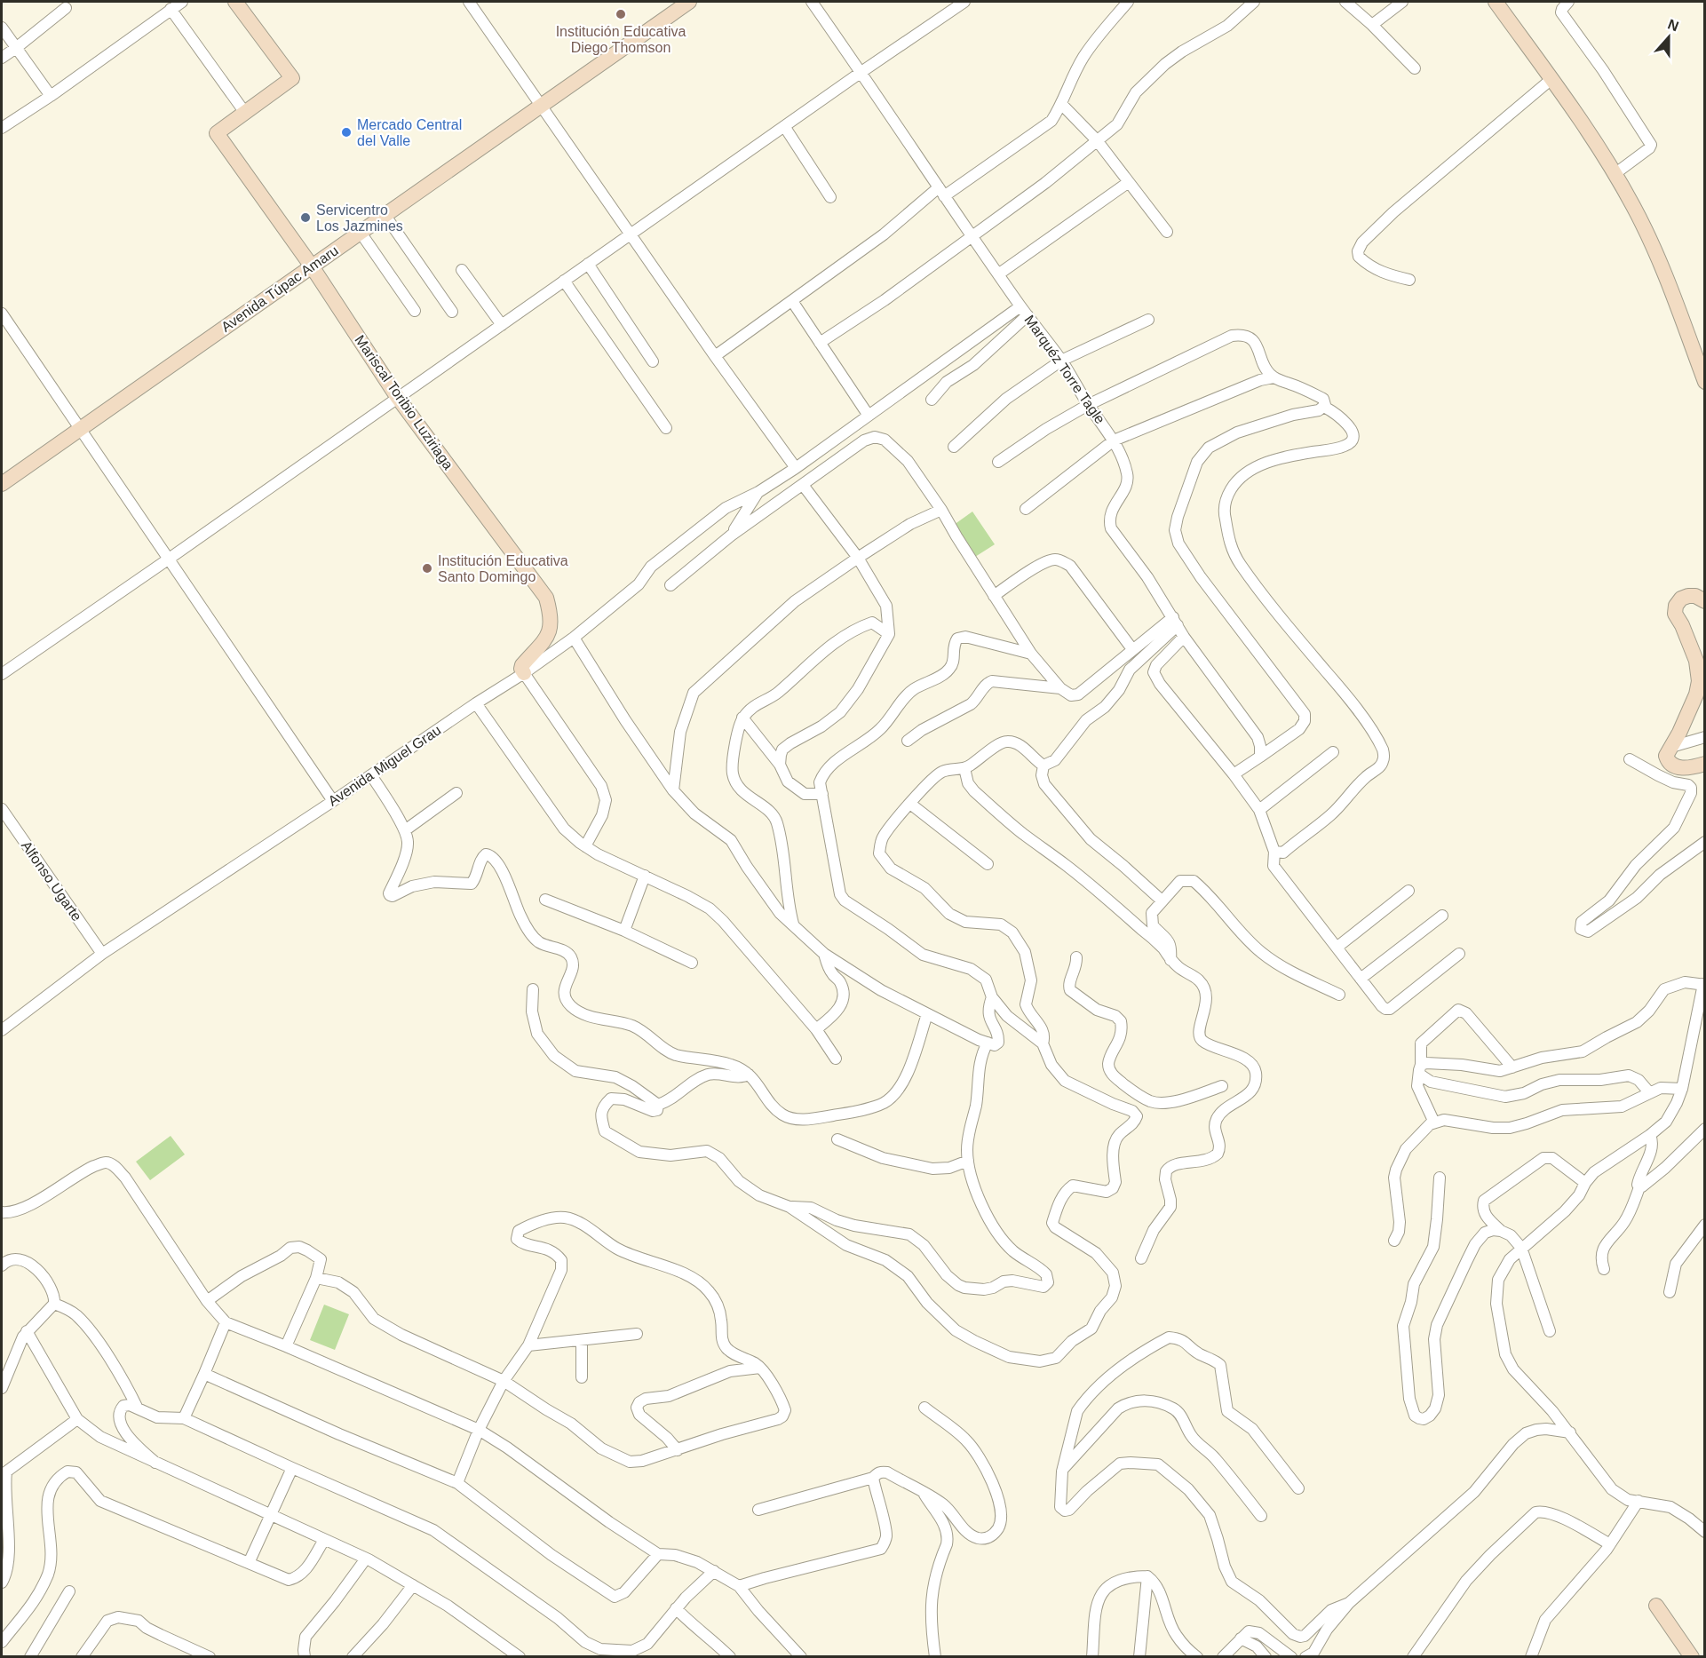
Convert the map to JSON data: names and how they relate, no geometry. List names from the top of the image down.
{
  "streets": {
    "street": [
      "Avenida Túpac Amaru",
      "Marquéz Torre Tagle",
      "Mariscal Toribio Luziriaga",
      "Avenida Miguel Grau",
      "Alfonso Ugarte"
    ]
  },
  "crossings": [
    ["Avenida Túpac Amaru", "Mariscal Toribio Luziriaga"],
    ["Marquéz Torre Tagle", "Avenida Miguel Grau"],
    ["Mariscal Toribio Luziriaga", "Avenida Miguel Grau"],
    ["Avenida Miguel Grau", "Alfonso Ugarte"]
  ],
  "places": [
    "Institución Educativa Diego Thomson",
    "Mercado Central del Valle",
    "Servicentro Los Jazmines",
    "Institución Educativa Santo Domingo"
  ],
  "north": "top"
}
